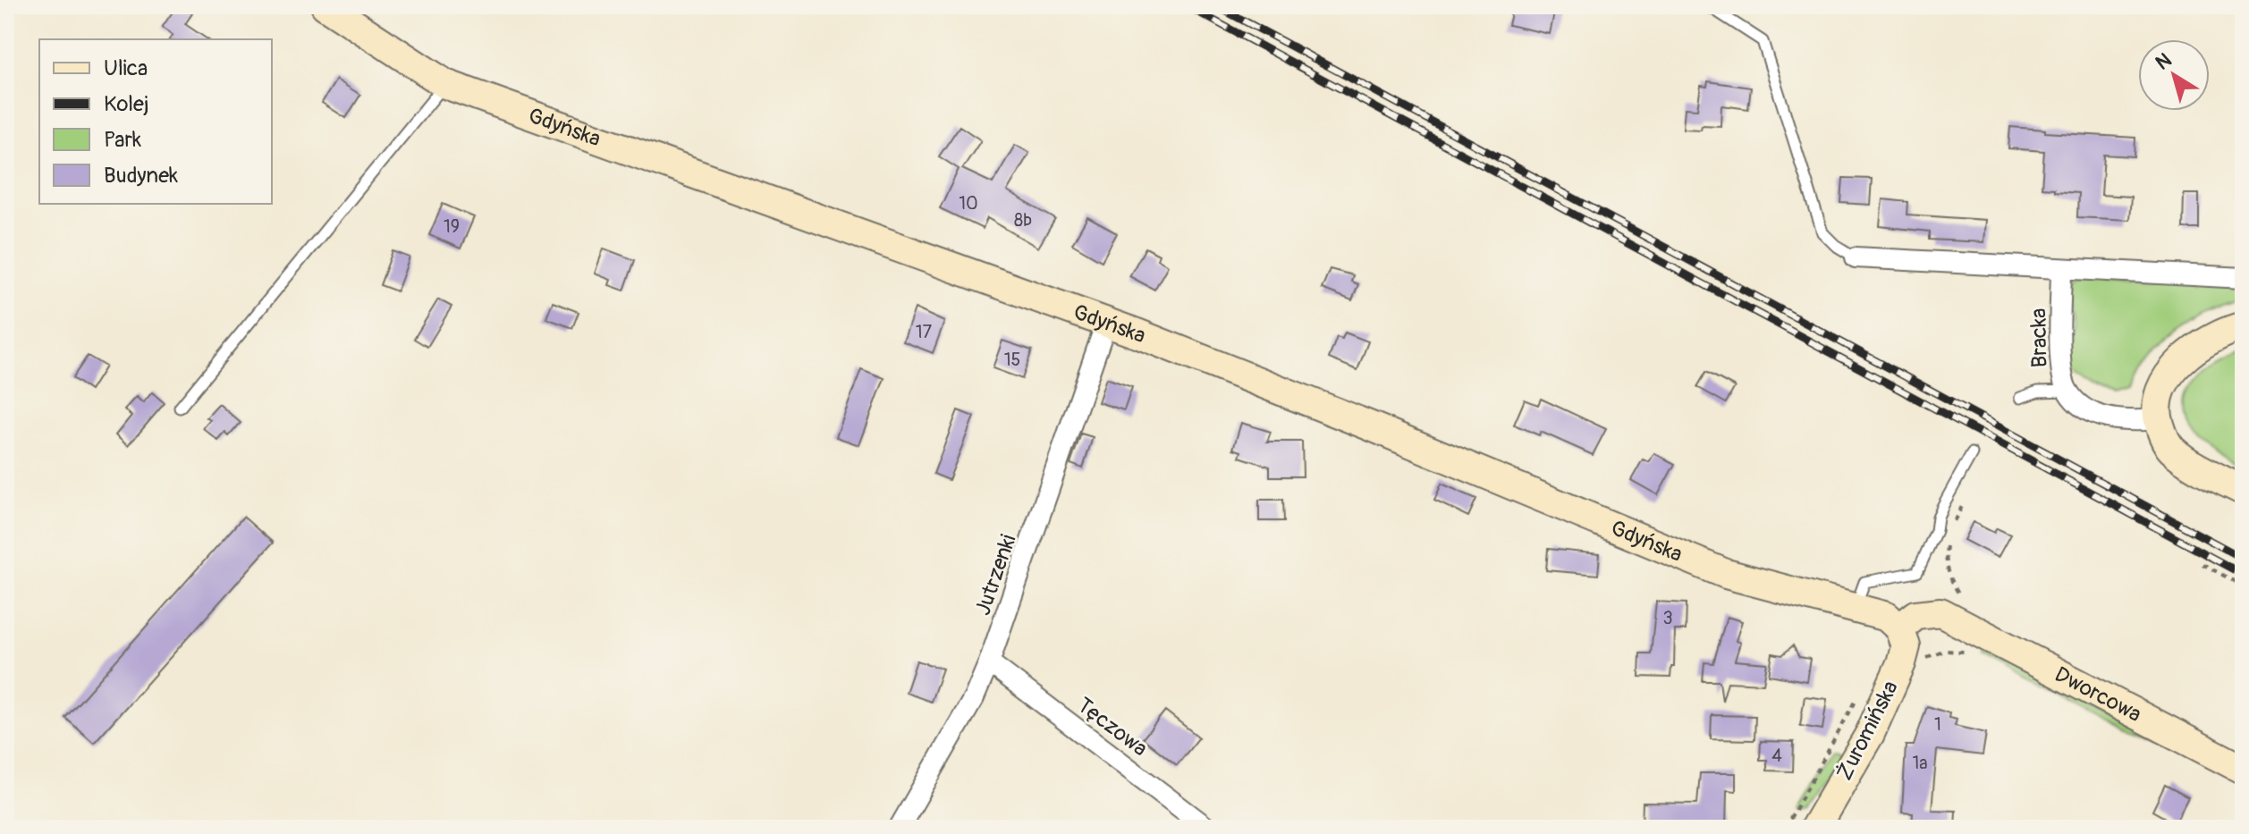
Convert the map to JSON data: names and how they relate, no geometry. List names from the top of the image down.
{
  "streets": {
    "main road": ["Gdyńska", "Dworcowa", "Żuromińska"],
    "street": ["Bracka", "Jutrzenki", "Tęczowa"]
  },
  "crossings": [
    ["Gdyńska", "Jutrzenki"],
    ["Gdyńska", "Dworcowa"],
    ["Gdyńska", "Żuromińska"],
    ["Jutrzenki", "Tęczowa"],
    ["Dworcowa", "Żuromińska"]
  ],
  "house_numbers": [
    "10",
    "8b",
    "19",
    "17",
    "15",
    "3",
    "1",
    "4",
    "1a"
  ],
  "legend": [
    "Ulica",
    "Kolej",
    "Park",
    "Budynek"
  ],
  "north": "top left"
}
